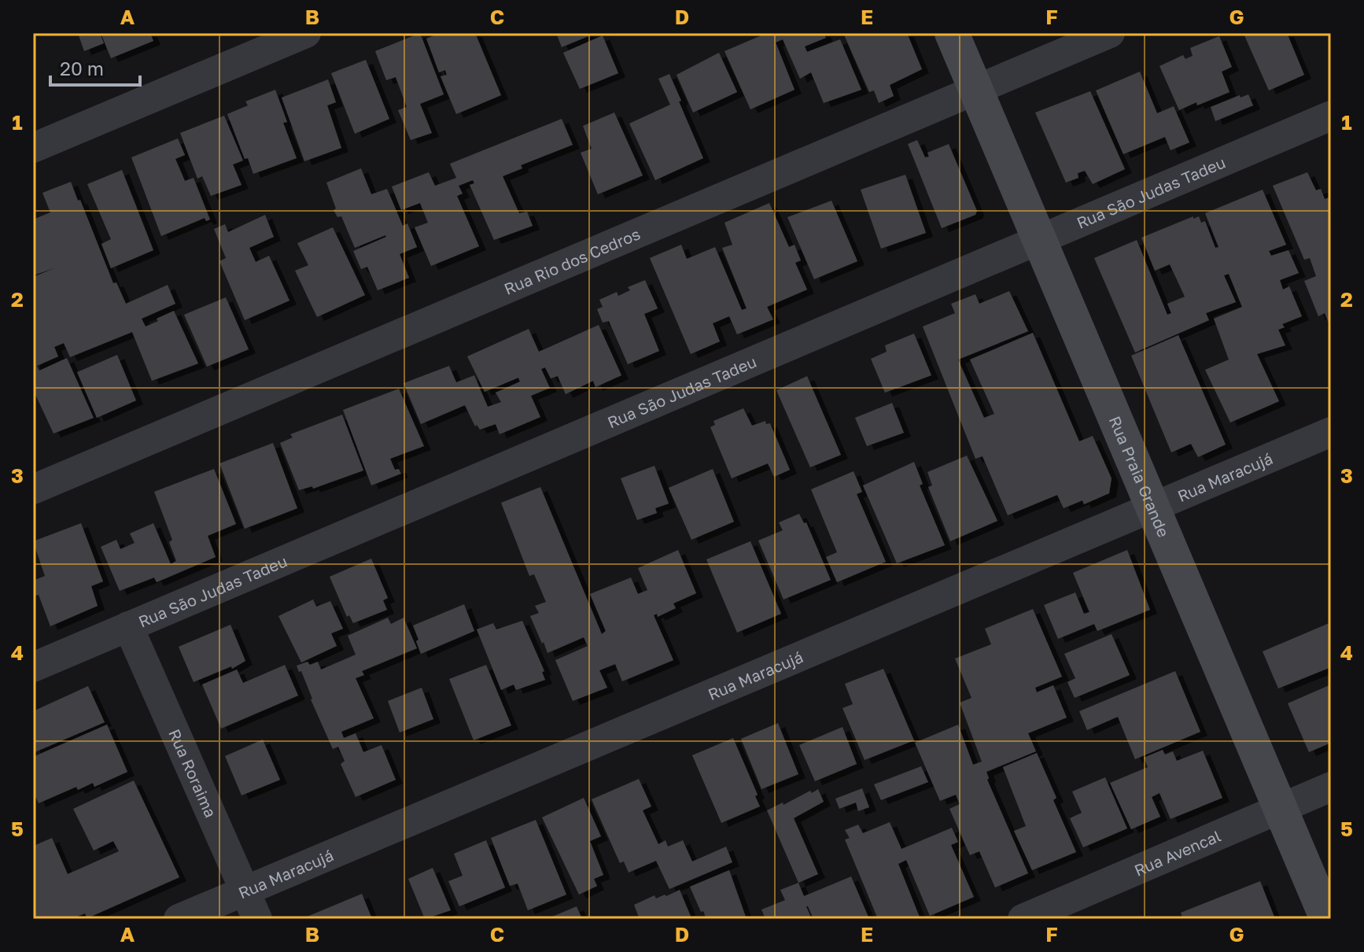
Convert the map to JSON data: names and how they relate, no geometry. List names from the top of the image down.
{
  "streets": {
    "street": [
      "Rua São Judas Tadeu",
      "Rua Rio dos Cedros",
      "Rua Praia Grande",
      "Rua Maracujá",
      "Rua Roraima",
      "Rua Avencal"
    ]
  },
  "crossings": [
    ["Rua São Judas Tadeu", "Rua Praia Grande"],
    ["Rua São Judas Tadeu", "Rua Roraima"],
    ["Rua Rio dos Cedros", "Rua Praia Grande"],
    ["Rua Praia Grande", "Rua Maracujá"],
    ["Rua Praia Grande", "Rua Avencal"],
    ["Rua Maracujá", "Rua Roraima"]
  ],
  "scale_bar": "20 m",
  "grid": {
    "columns": [
      "A",
      "B",
      "C",
      "D",
      "E",
      "F",
      "G"
    ],
    "rows": [
      "1",
      "2",
      "3",
      "4",
      "5"
    ]
  }
}
